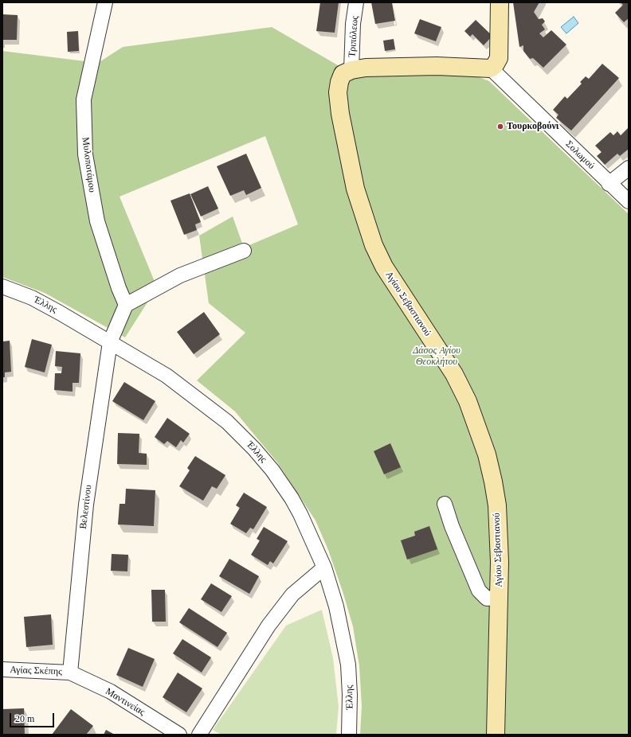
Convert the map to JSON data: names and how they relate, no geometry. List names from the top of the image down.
{
  "streets": {
    "street": [
      "Τριπόλεως",
      "Σολωμού",
      "Μυλοποτάμου",
      "Αγίου Σεβαστιανού",
      "Έλλης",
      "Βελεστίνου",
      "Αγίας Σκέπης",
      "Μαντινείας"
    ]
  },
  "crossings": [
    ["Τριπόλεως", "Αγίου Σεβαστιανού"],
    ["Μυλοποτάμου", "Βελεστίνου"],
    ["Έλλης", "Βελεστίνου"],
    ["Βελεστίνου", "Αγίας Σκέπης"],
    ["Βελεστίνου", "Μαντινείας"],
    ["Αγίας Σκέπης", "Μαντινείας"]
  ],
  "parks": ["Δάσος Αγίου Θεοκλήτου"],
  "places": ["Τουρκοβούνι"],
  "scale_bar": "20 m"
}
